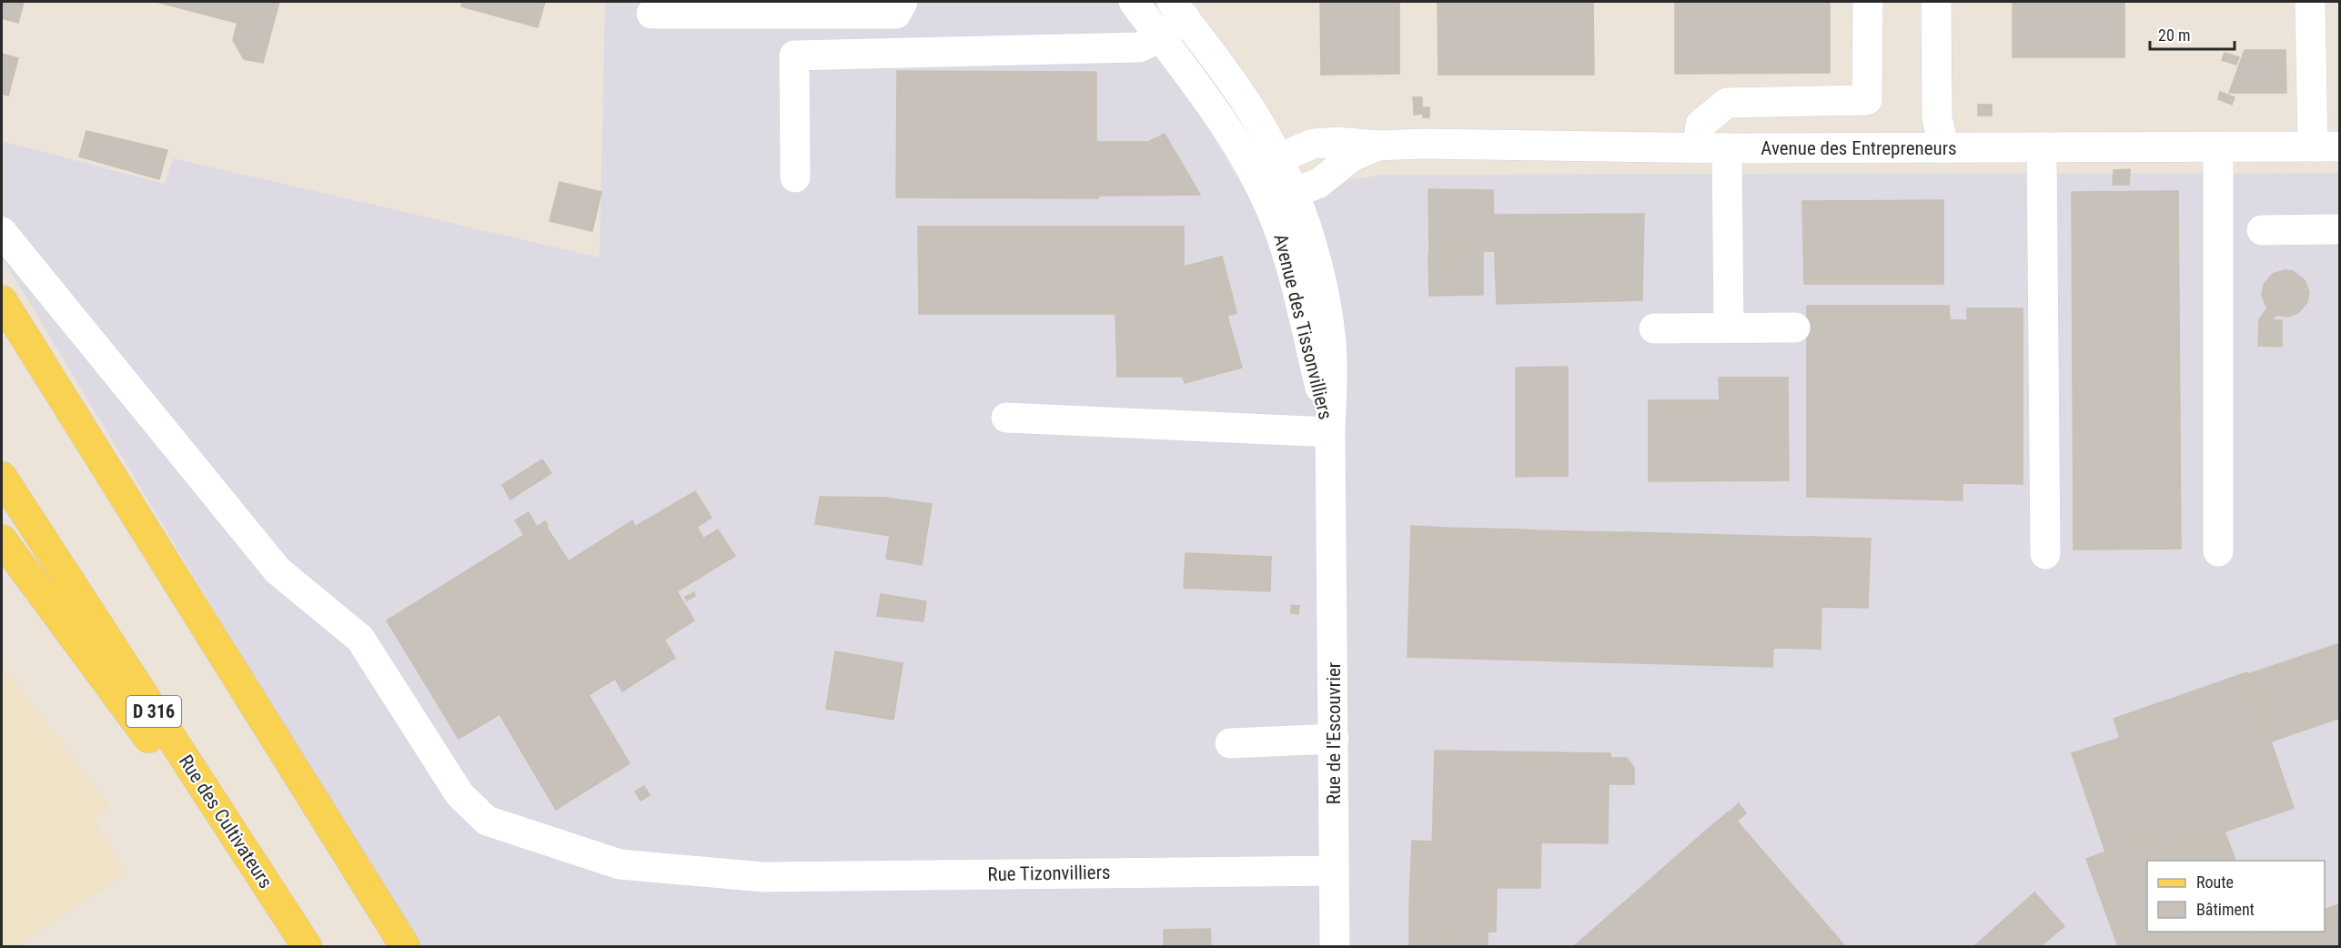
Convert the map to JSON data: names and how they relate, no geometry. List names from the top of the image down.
{
  "streets": {
    "main road": ["D 316", "Rue des Cultivateurs"],
    "street": [
      "Avenue des Entrepreneurs",
      "Avenue des Tissonvilliers",
      "Rue de l'Escouvrier",
      "Rue Tizonvilliers"
    ]
  },
  "crossings": [
    ["Avenue des Entrepreneurs", "Avenue des Tissonvilliers"],
    ["Avenue des Tissonvilliers", "Rue de l'Escouvrier"],
    ["Rue de l'Escouvrier", "Rue Tizonvilliers"]
  ],
  "legend": ["Route", "Bâtiment"],
  "scale_bar": "20 m"
}
